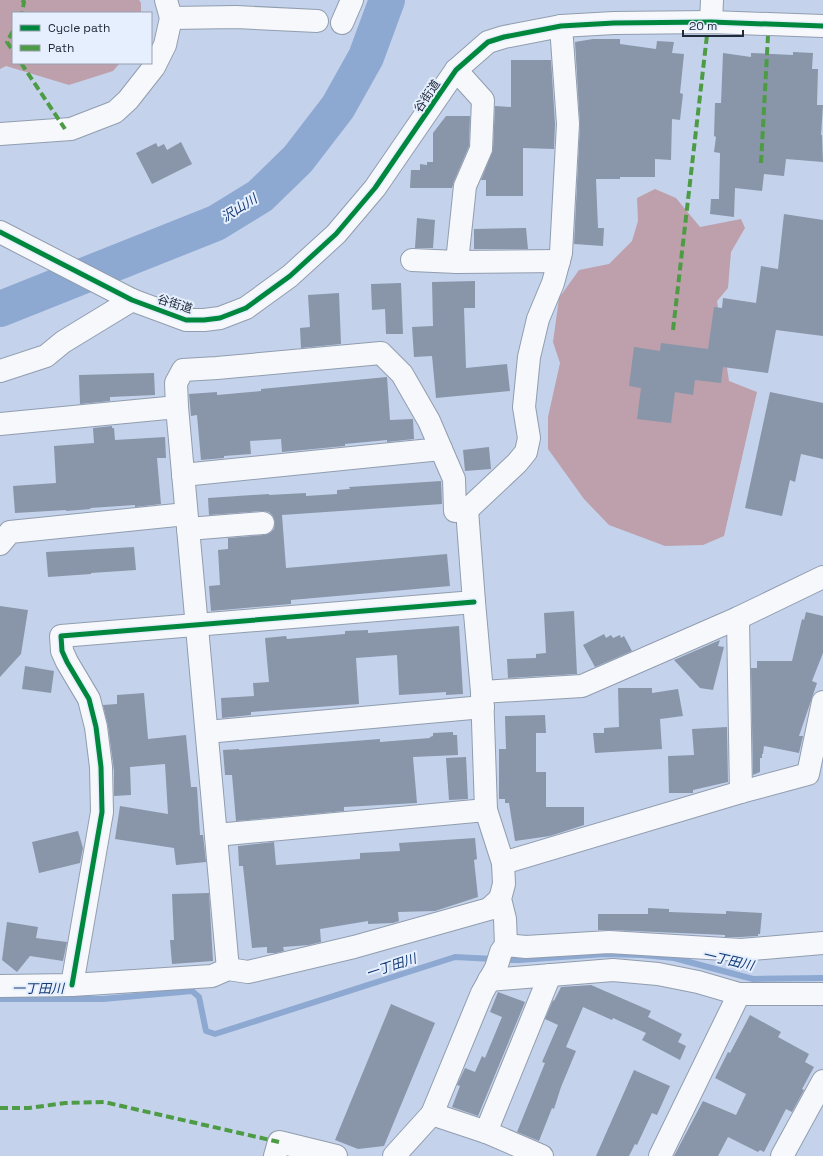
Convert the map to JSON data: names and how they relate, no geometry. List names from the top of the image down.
{
  "streets": {
    "street": ["谷街道"]
  },
  "water": ["沢山川", "一丁田川"],
  "legend": ["Cycle path", "Path"],
  "scale_bar": "20 m"
}
